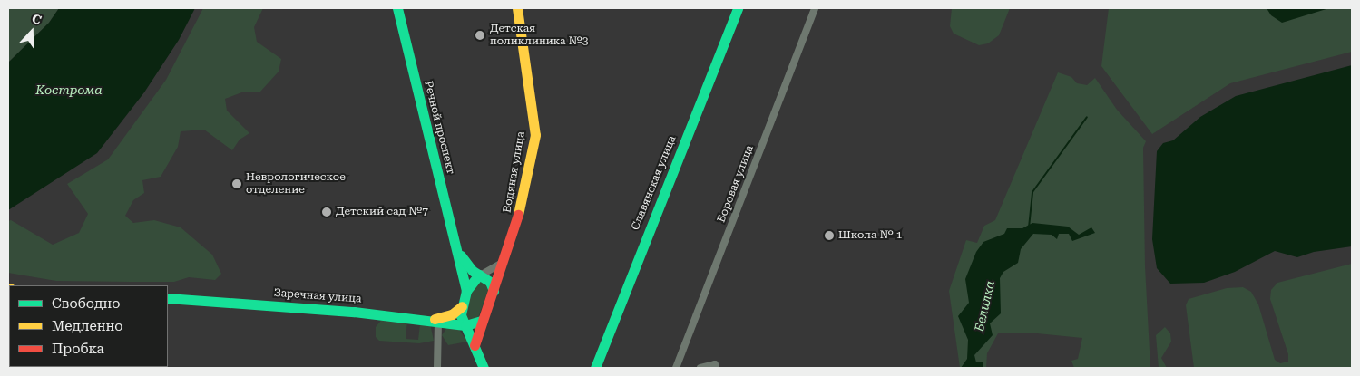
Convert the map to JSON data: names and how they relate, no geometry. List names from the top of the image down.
{
  "streets": {
    "street": [
      "Речной проспект",
      "Водяная улица",
      "Славянская улица",
      "Боровая улица",
      "Заречная улица"
    ]
  },
  "water": ["Кострома", "Белилка"],
  "places": [
    "Детская поликлиника №3",
    "Неврологическое отделение",
    "Детский сад №7",
    "Школа № 1"
  ],
  "legend": ["Свободно", "Медленно", "Пробка"],
  "north": "top"
}
